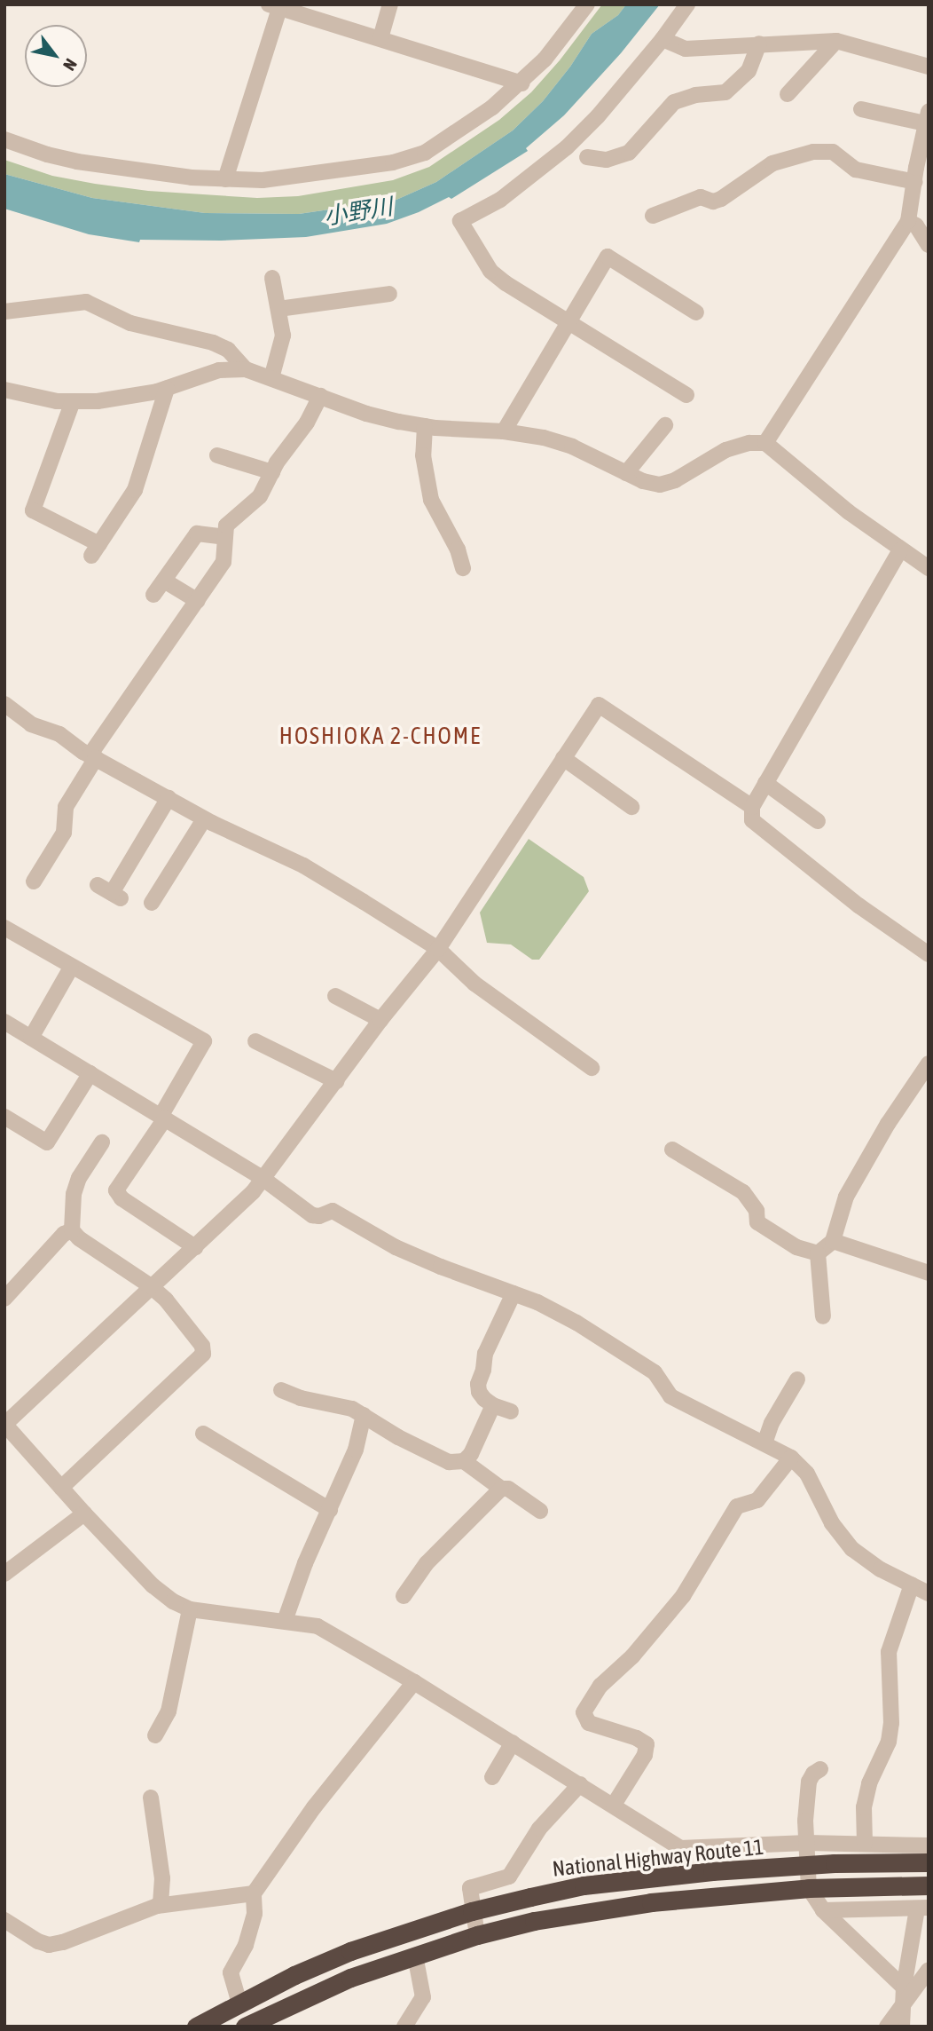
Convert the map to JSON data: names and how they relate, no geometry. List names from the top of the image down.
{
  "streets": {
    "highway": ["National Highway Route 11"]
  },
  "districts": ["HOSHIOKA 2-CHOME"],
  "water": ["小野川"],
  "north": "bottom right"
}
